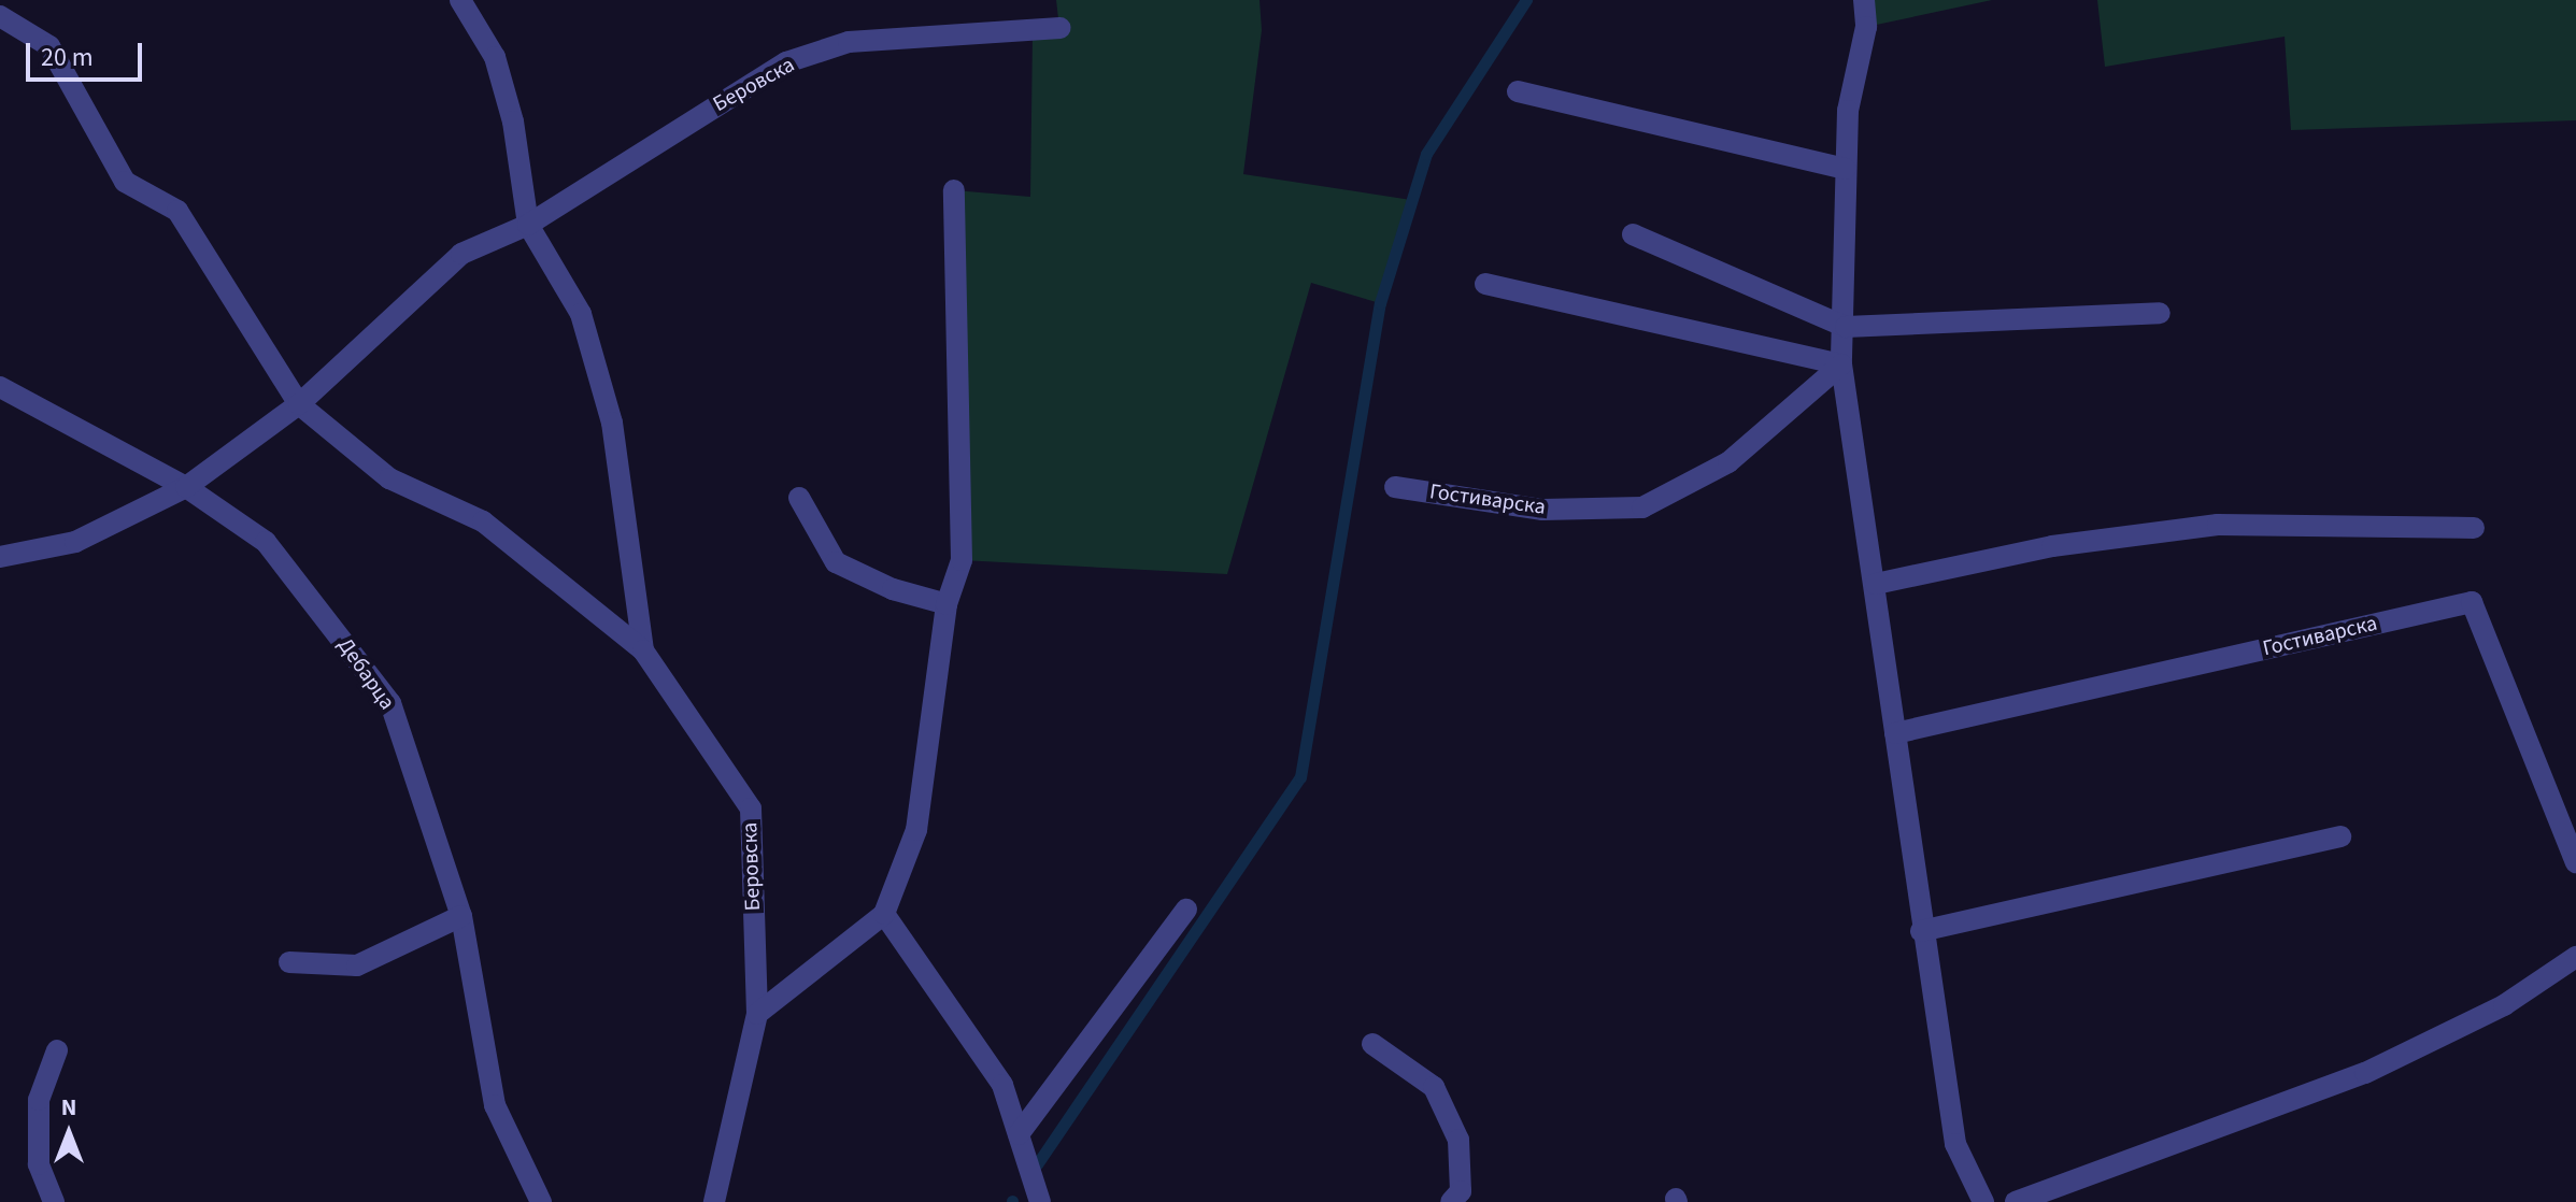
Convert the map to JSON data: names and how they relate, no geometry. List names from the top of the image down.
{
  "streets": {
    "street": ["Беровска", "Гостиварска", "Дебарца"]
  },
  "crossings": [
    ["Беровска", "Дебарца"]
  ],
  "scale_bar": "20 m",
  "north": "top"
}
